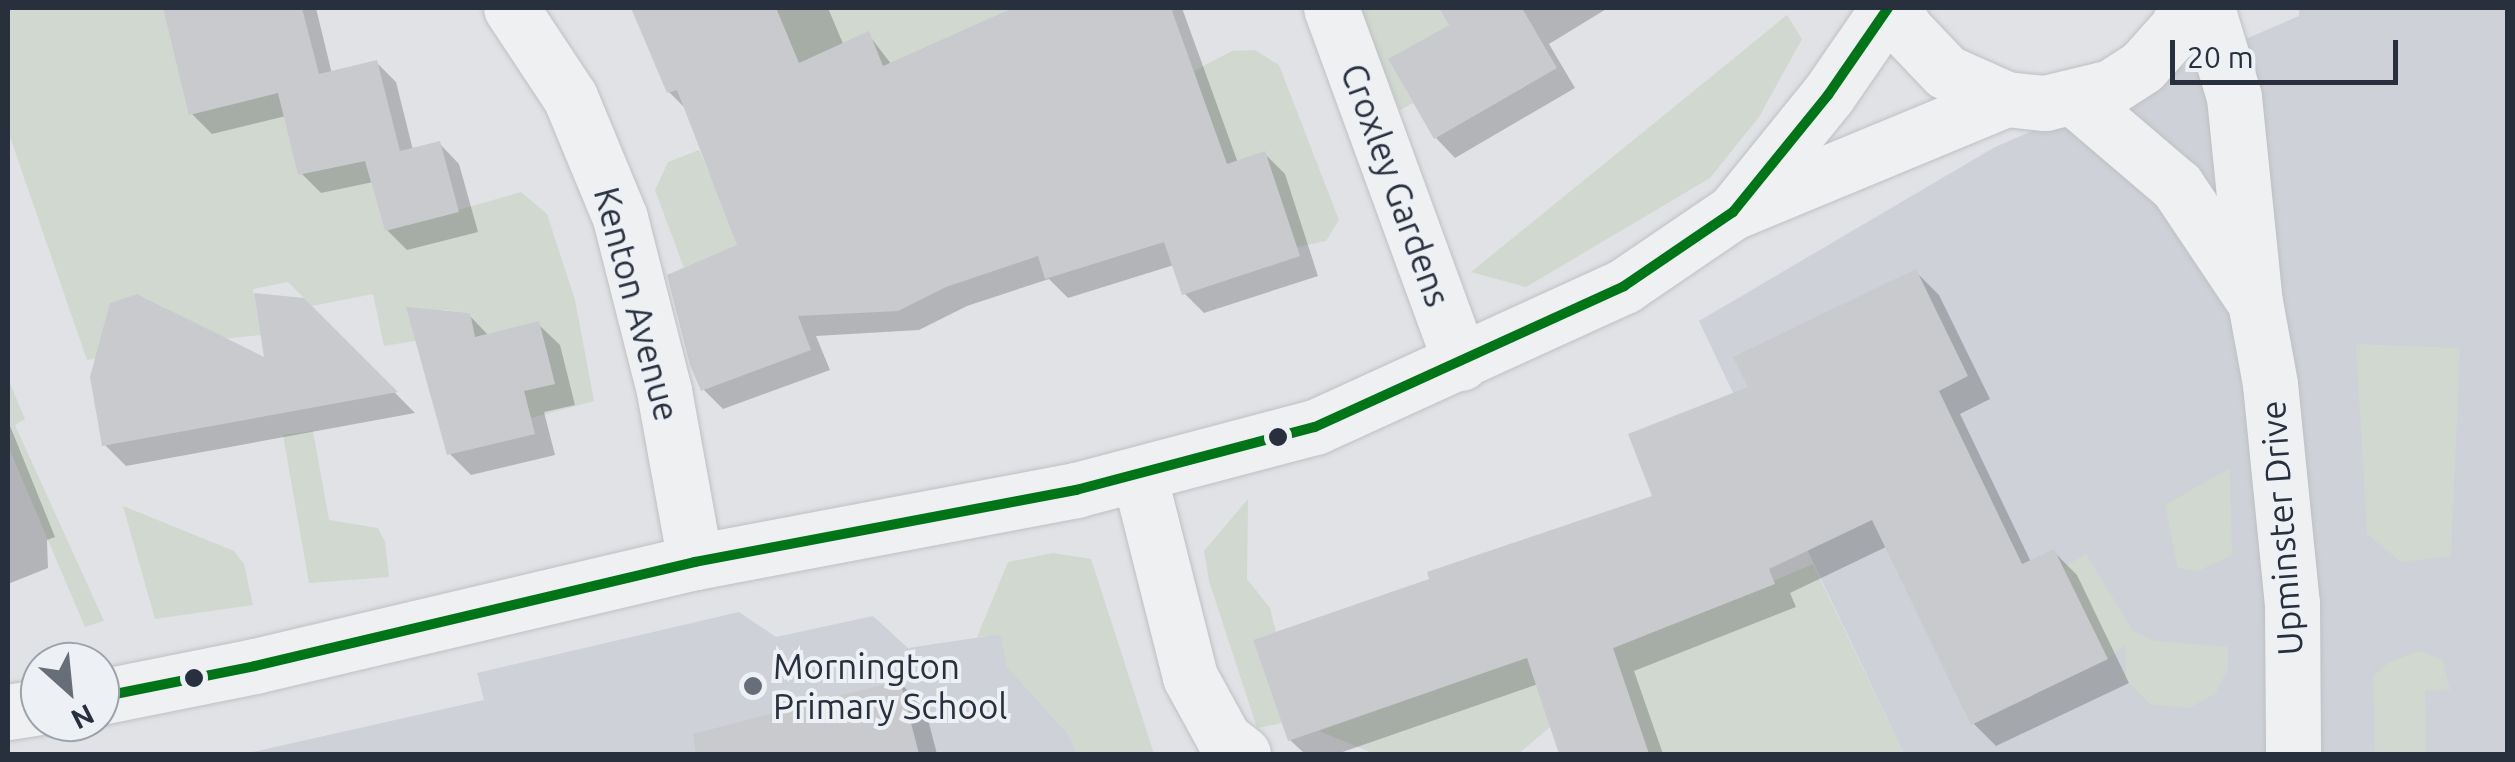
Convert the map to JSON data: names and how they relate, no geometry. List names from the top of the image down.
{
  "streets": {
    "street": ["Croxley Gardens", "Kenton Avenue", "Upminster Drive"]
  },
  "places": ["Mornington Primary School"],
  "scale_bar": "20 m",
  "north": "bottom right"
}
